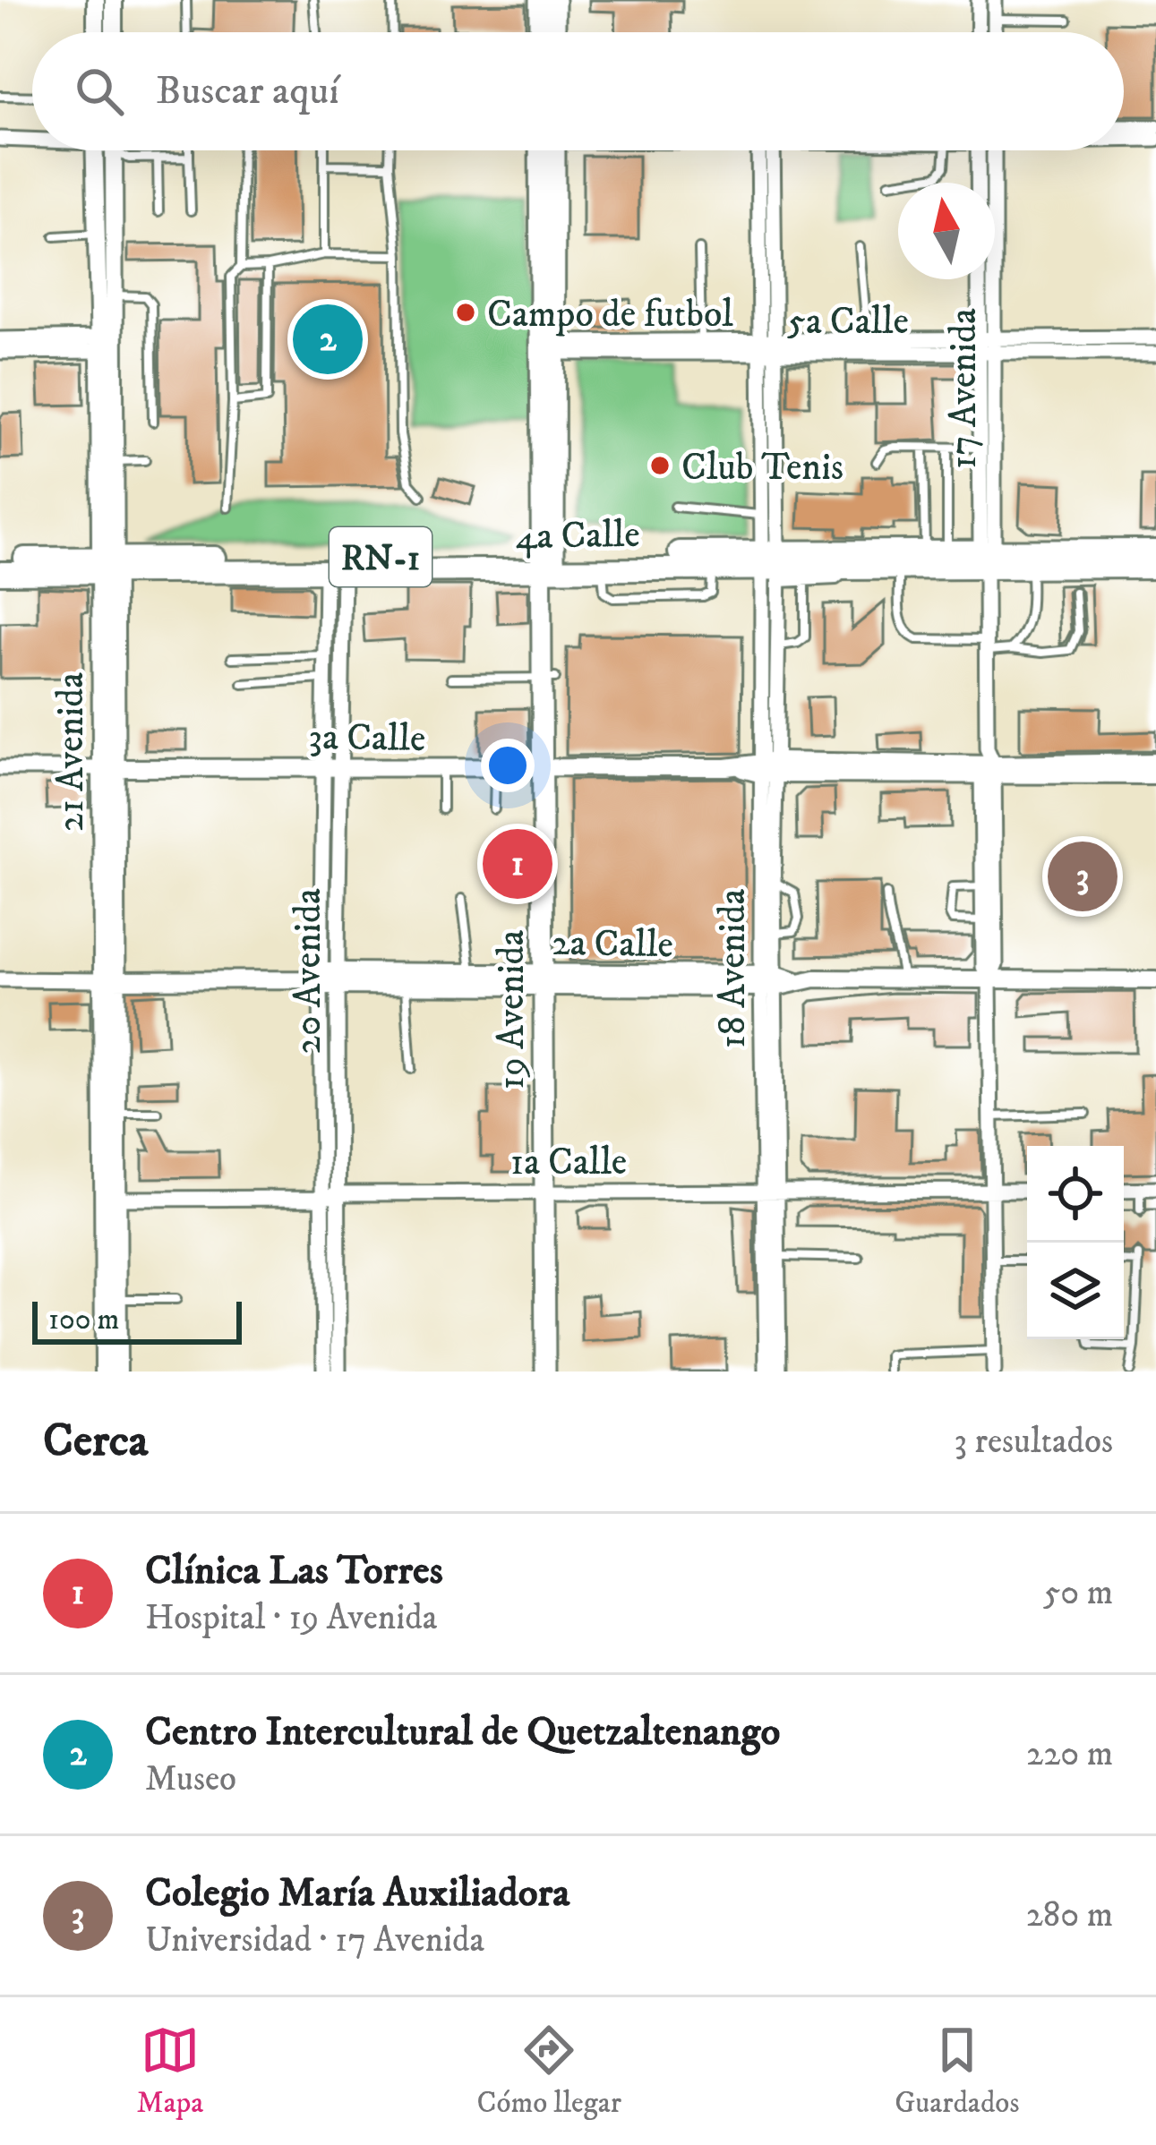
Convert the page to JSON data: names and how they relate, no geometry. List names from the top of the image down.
{
  "streets": {
    "main road": ["4a Calle", "RN-1", "19 Avenida"],
    "street": [
      "5a Calle",
      "17 Avenida",
      "3a Calle",
      "21 Avenida",
      "2a Calle",
      "18 Avenida",
      "20 Avenida",
      "1a Calle"
    ]
  },
  "crossings": [
    ["5a Calle", "17 Avenida"],
    ["5a Calle", "18 Avenida"],
    ["5a Calle", "19 Avenida"],
    ["17 Avenida", "4a Calle"],
    ["17 Avenida", "3a Calle"],
    ["17 Avenida", "2a Calle"],
    ["17 Avenida", "1a Calle"],
    ["4a Calle", "21 Avenida"],
    ["4a Calle", "18 Avenida"],
    ["4a Calle", "20 Avenida"],
    ["4a Calle", "19 Avenida"],
    ["3a Calle", "21 Avenida"],
    ["3a Calle", "18 Avenida"],
    ["3a Calle", "20 Avenida"],
    ["3a Calle", "19 Avenida"],
    ["21 Avenida", "2a Calle"],
    ["21 Avenida", "1a Calle"],
    ["2a Calle", "18 Avenida"],
    ["2a Calle", "20 Avenida"],
    ["2a Calle", "19 Avenida"],
    ["18 Avenida", "1a Calle"],
    ["20 Avenida", "1a Calle"],
    ["19 Avenida", "1a Calle"]
  ],
  "places": ["Campo de futbol", "Club Tenis"],
  "scale_bar": "100 m",
  "north": "top",
  "page": {
    "search": "Buscar aquí",
    "pins": ["2", "1", "3"],
    "scale": "100 m",
    "heading": ["Cerca", "3 resultados"],
    "list": [
      {
        "mark": "1",
        "name": "Clínica Las Torres",
        "note": "Hospital · 19 Avenida",
        "value": "50 m"
      },
      {
        "mark": "2",
        "name": "Centro Intercultural de Quetzaltenango",
        "note": "Museo",
        "value": "220 m"
      },
      {
        "mark": "3",
        "name": "Colegio María Auxiliadora",
        "note": "Universidad · 17 Avenida",
        "value": "280 m"
      }
    ],
    "nav": ["Mapa", "Cómo llegar", "Guardados"]
  }
}
